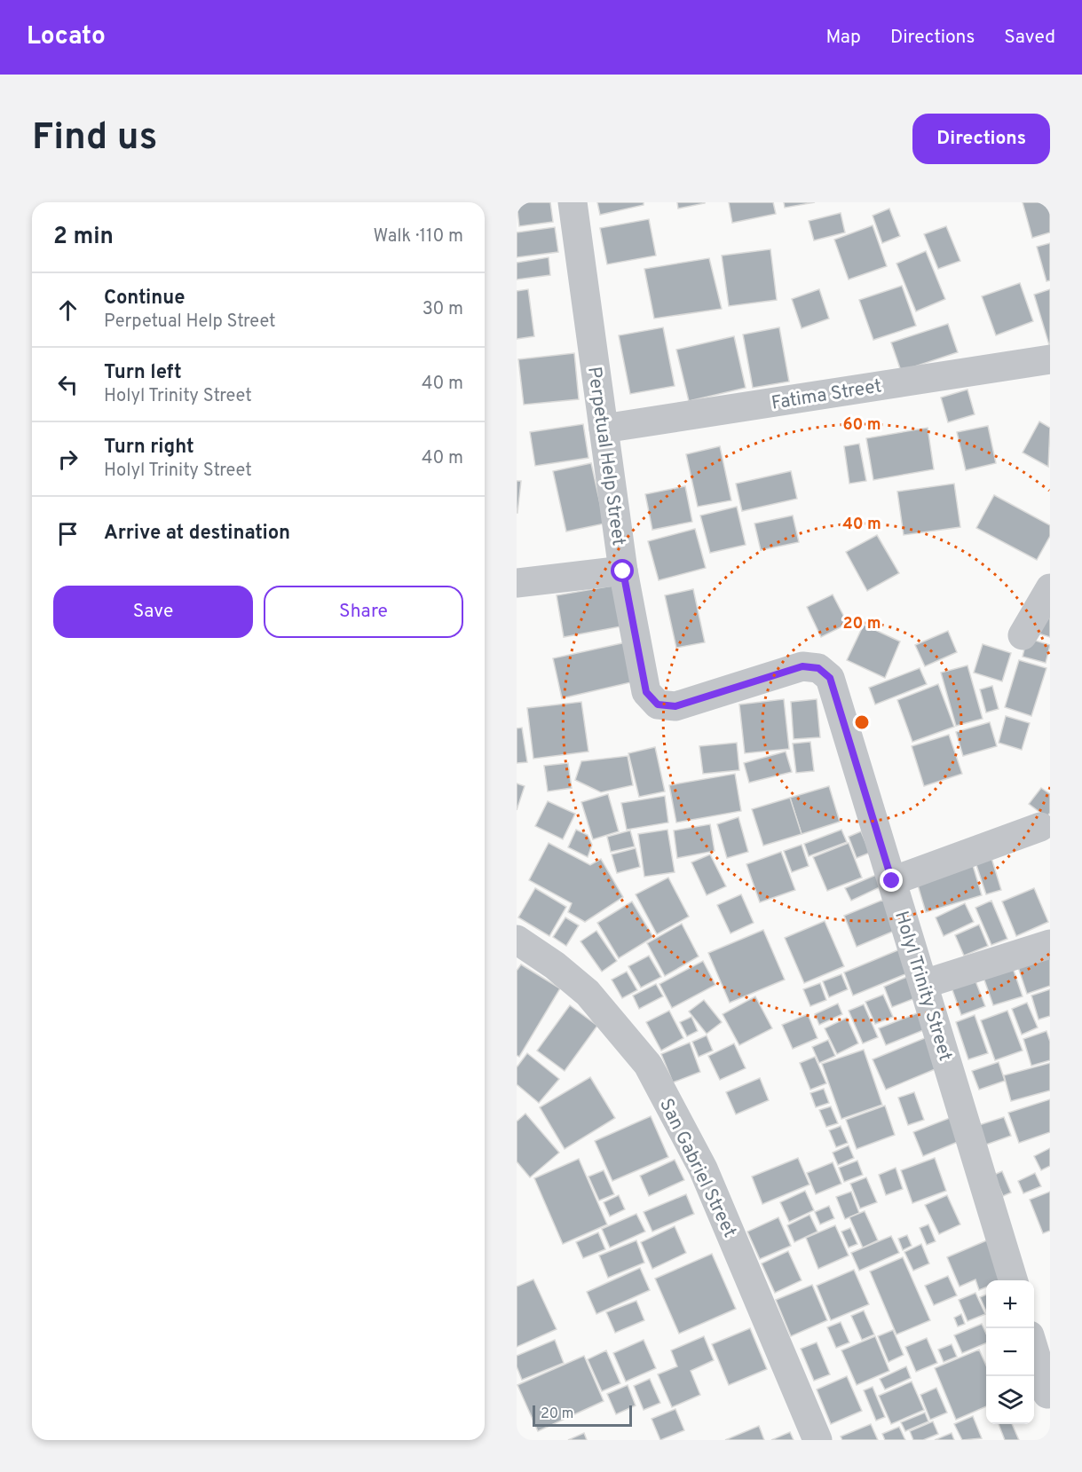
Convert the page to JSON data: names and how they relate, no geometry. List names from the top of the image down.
{
  "streets": {
    "street": [
      "Fatima Street",
      "Perpetual Help Street",
      "Holyl Trinity Street",
      "San Gabriel Street"
    ]
  },
  "crossings": [
    ["Fatima Street", "Perpetual Help Street"],
    ["Perpetual Help Street", "Holyl Trinity Street"]
  ],
  "scale_bar": "20 m",
  "page": {
    "header": "Locato",
    "nav": ["Map", "Directions", "Saved"],
    "buttons": [
      "Directions",
      ["Save", "Share"]
    ],
    "title": "Find us",
    "heading": ["2 min", "Walk · 110 m"],
    "list": [
      ["Continue", "Perpetual Help Street", "30 m"],
      ["Turn left", "Holyl Trinity Street", "40 m"],
      ["Turn right", "Holyl Trinity Street", "40 m"],
      "Arrive at destination"
    ],
    "map_buttons": ["+", "−"],
    "scale": "20 m"
  },
  "rings": ["60 m", "40 m", "20 m"]
}
